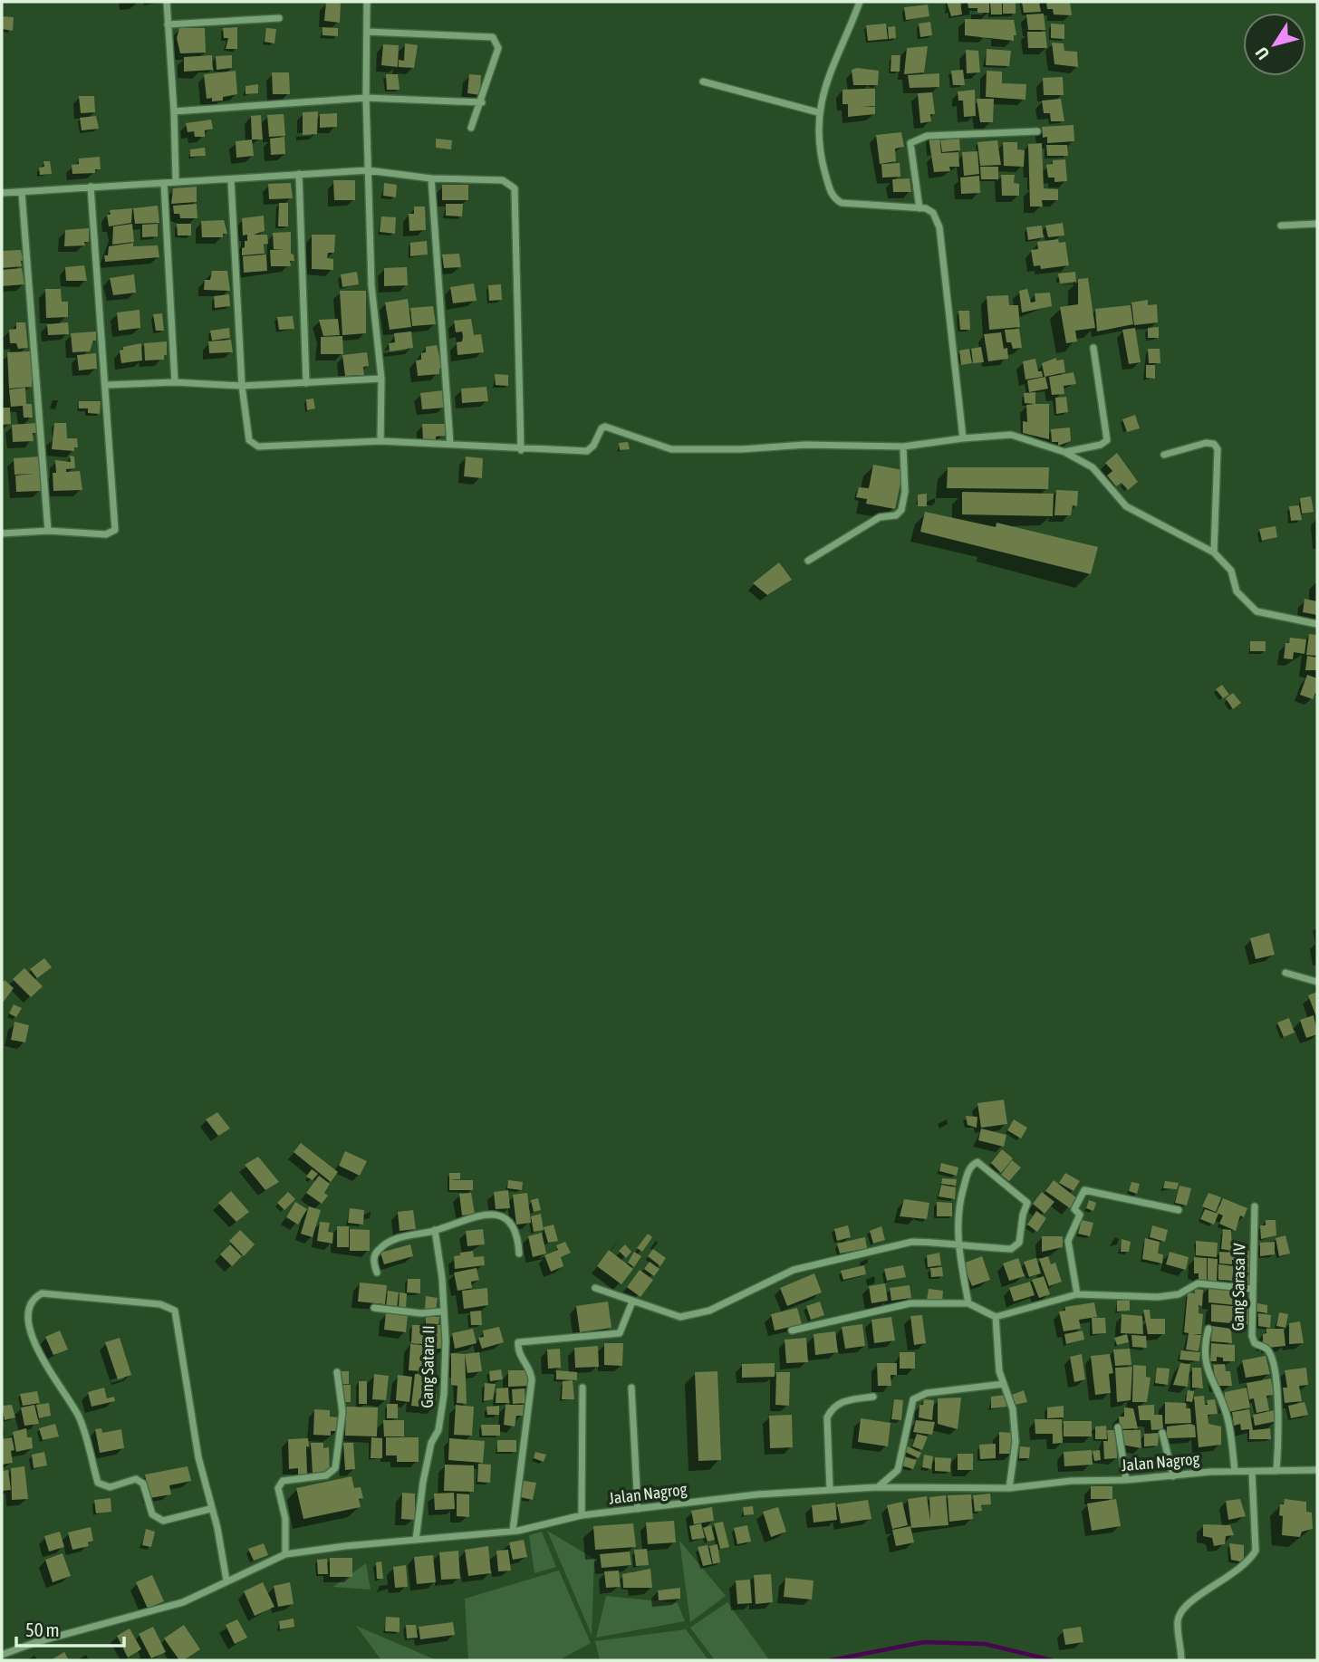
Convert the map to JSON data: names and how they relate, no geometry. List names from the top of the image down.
{
  "streets": {
    "street": ["Gang Sarasa IV", "Gang Satara II", "Jalan Nagrog"]
  },
  "crossings": [
    ["Gang Sarasa IV", "Jalan Nagrog"],
    ["Gang Satara II", "Jalan Nagrog"]
  ],
  "scale_bar": "50 m",
  "north": "bottom left"
}
